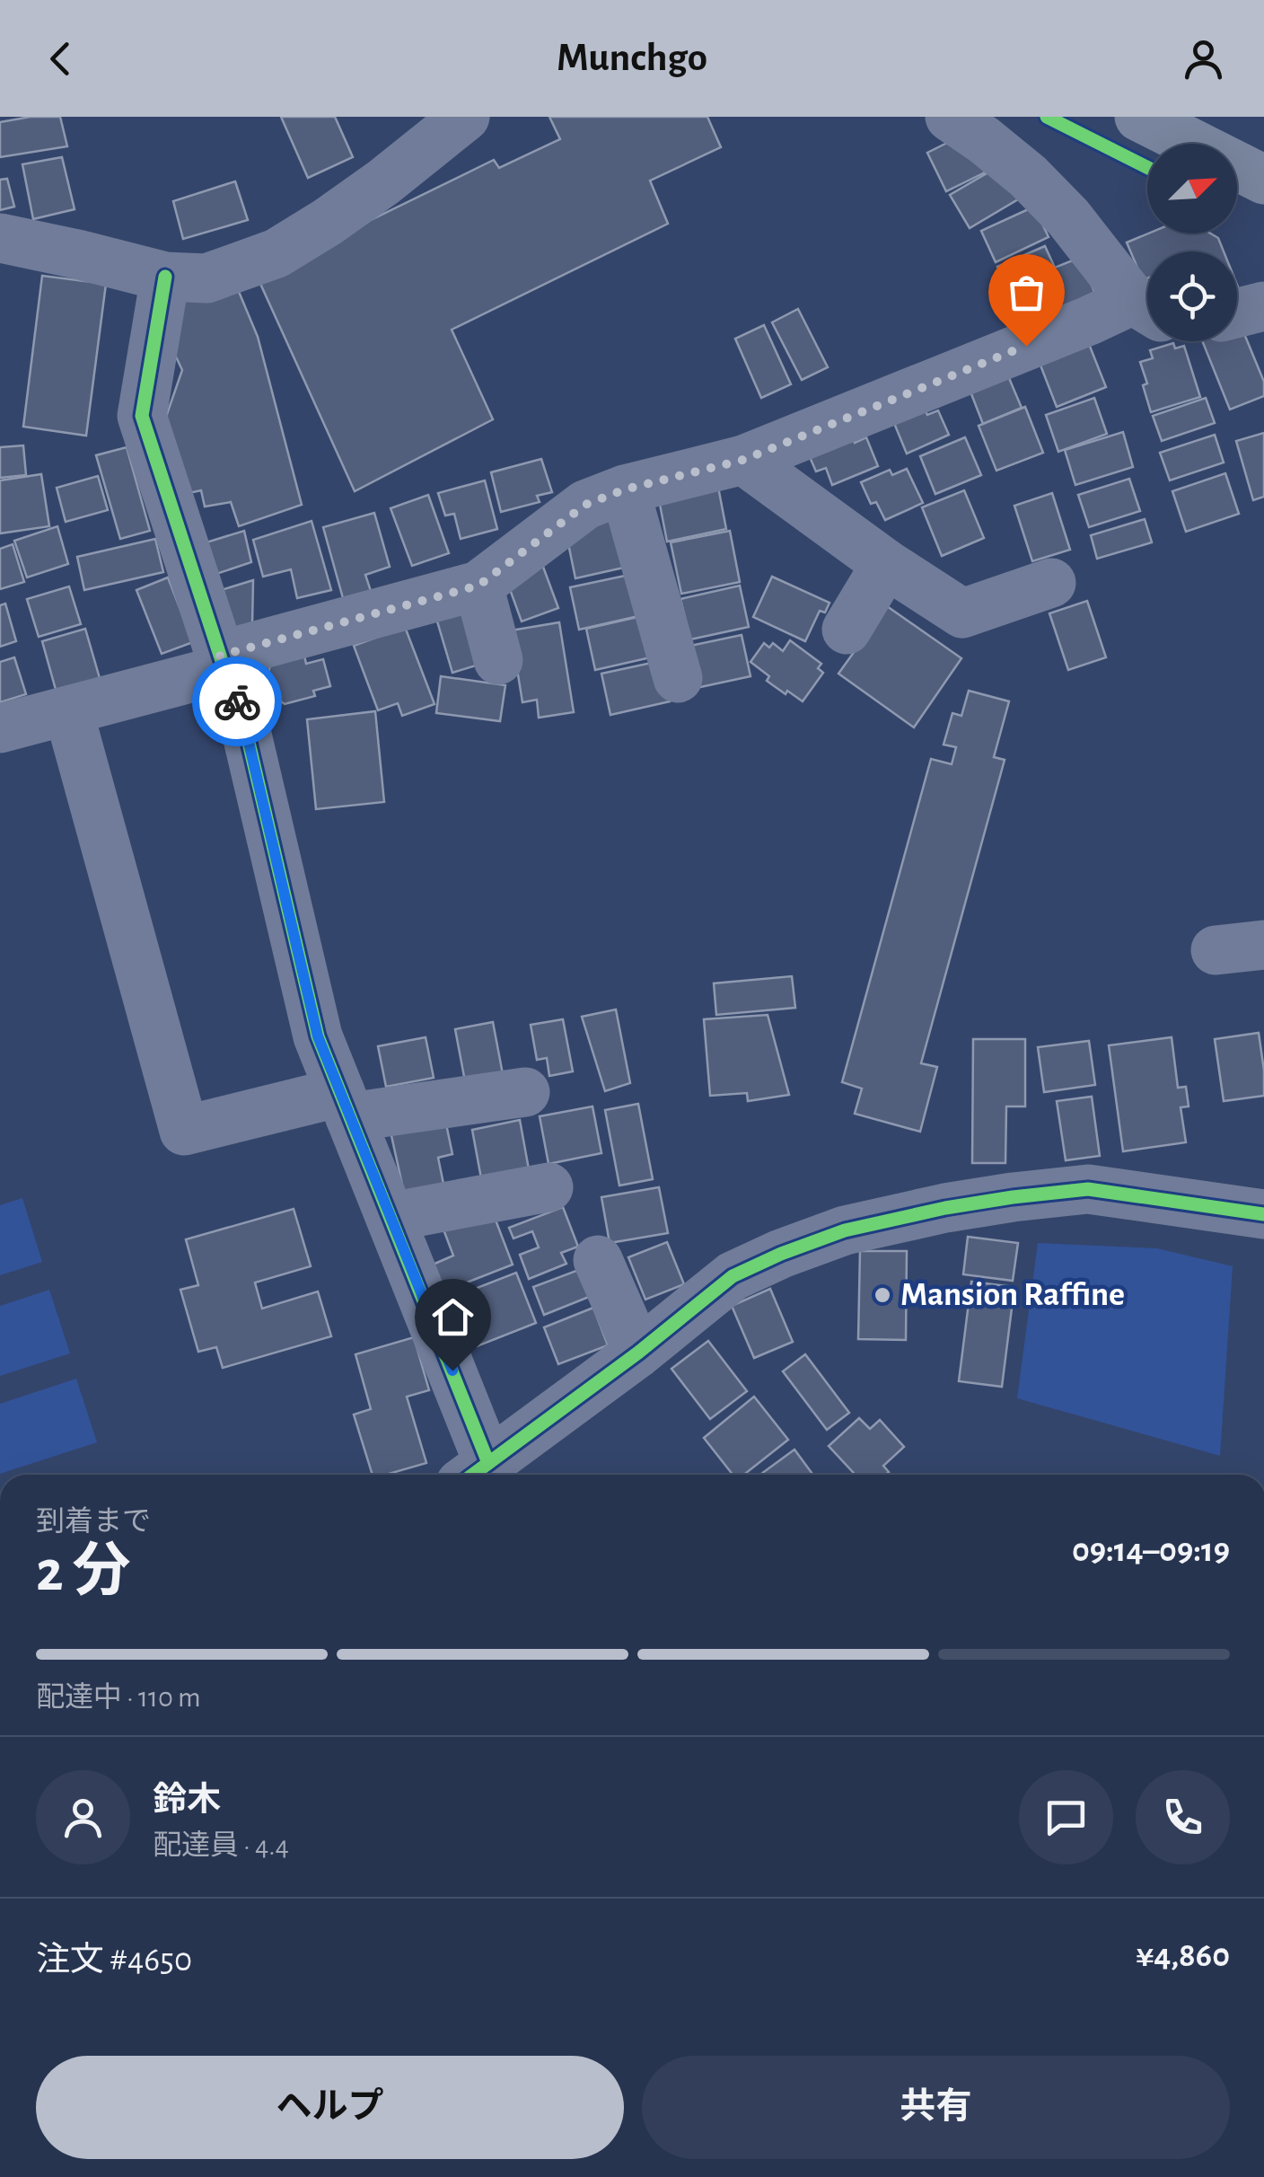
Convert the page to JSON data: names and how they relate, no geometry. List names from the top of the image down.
{
  "places": ["Mansion Raffine"],
  "north": "top right",
  "page": {
    "header": "Munchgo",
    "heading": ["2 分", "到着まで", "09:14–09:19"],
    "panel": [
      "鈴木",
      "配達員 · 4.4",
      "注文 #4650",
      "¥4,860"
    ],
    "bar": "配達中 · 110 m",
    "buttons": ["ヘルプ", "共有"]
  }
}
